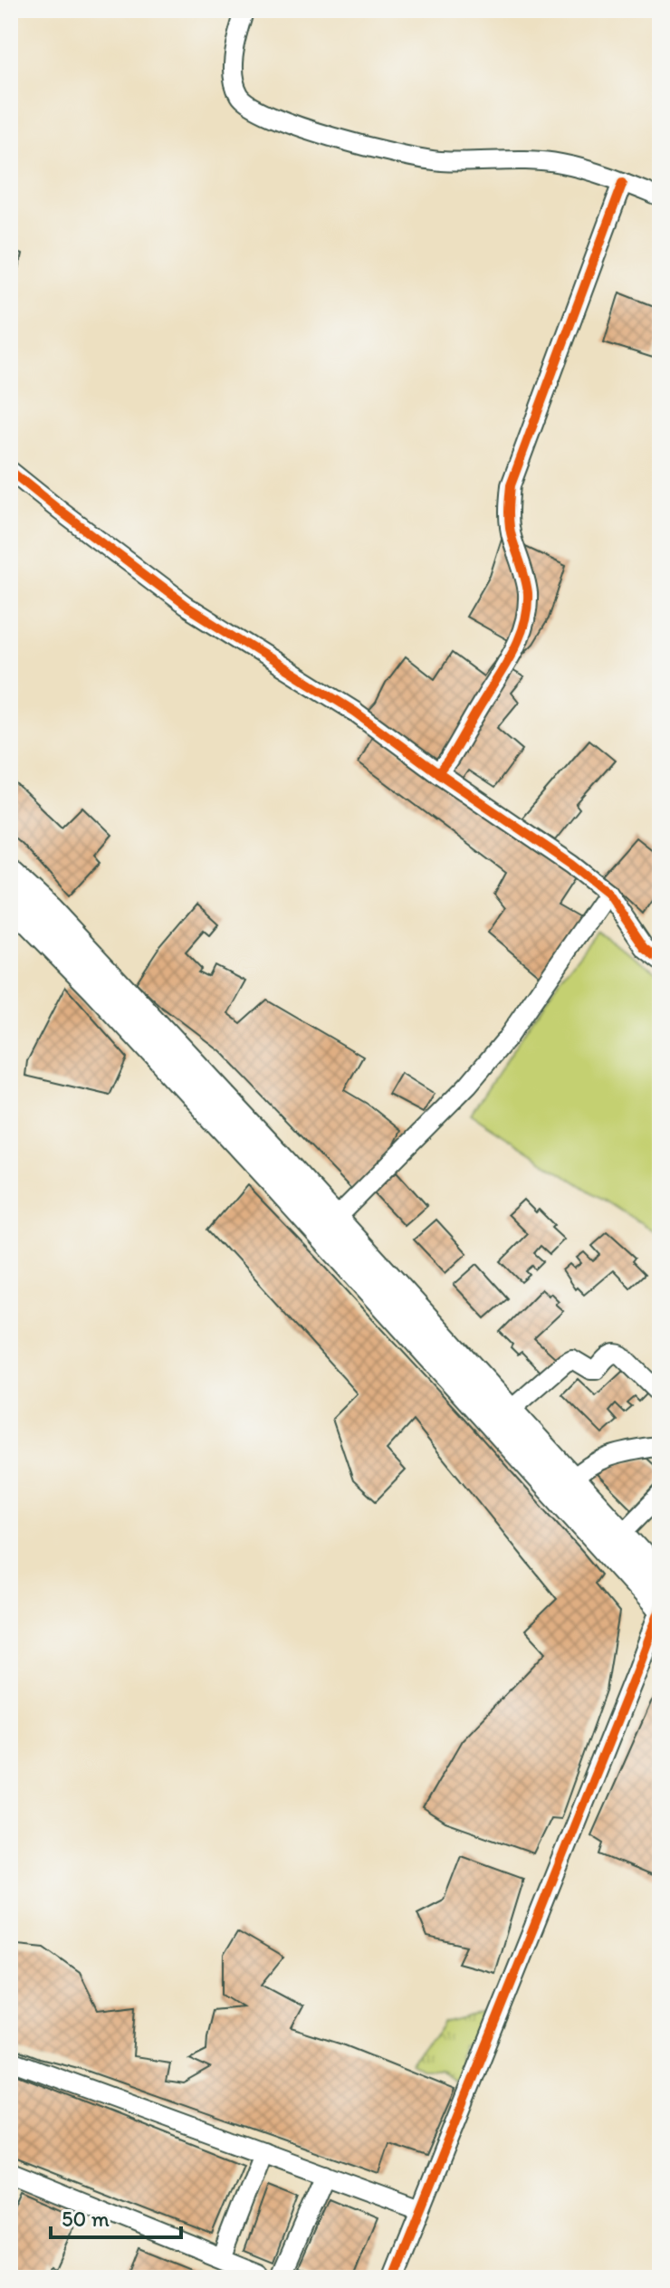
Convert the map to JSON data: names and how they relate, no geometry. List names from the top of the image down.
{
  "scale_bar": "50 m"
}
